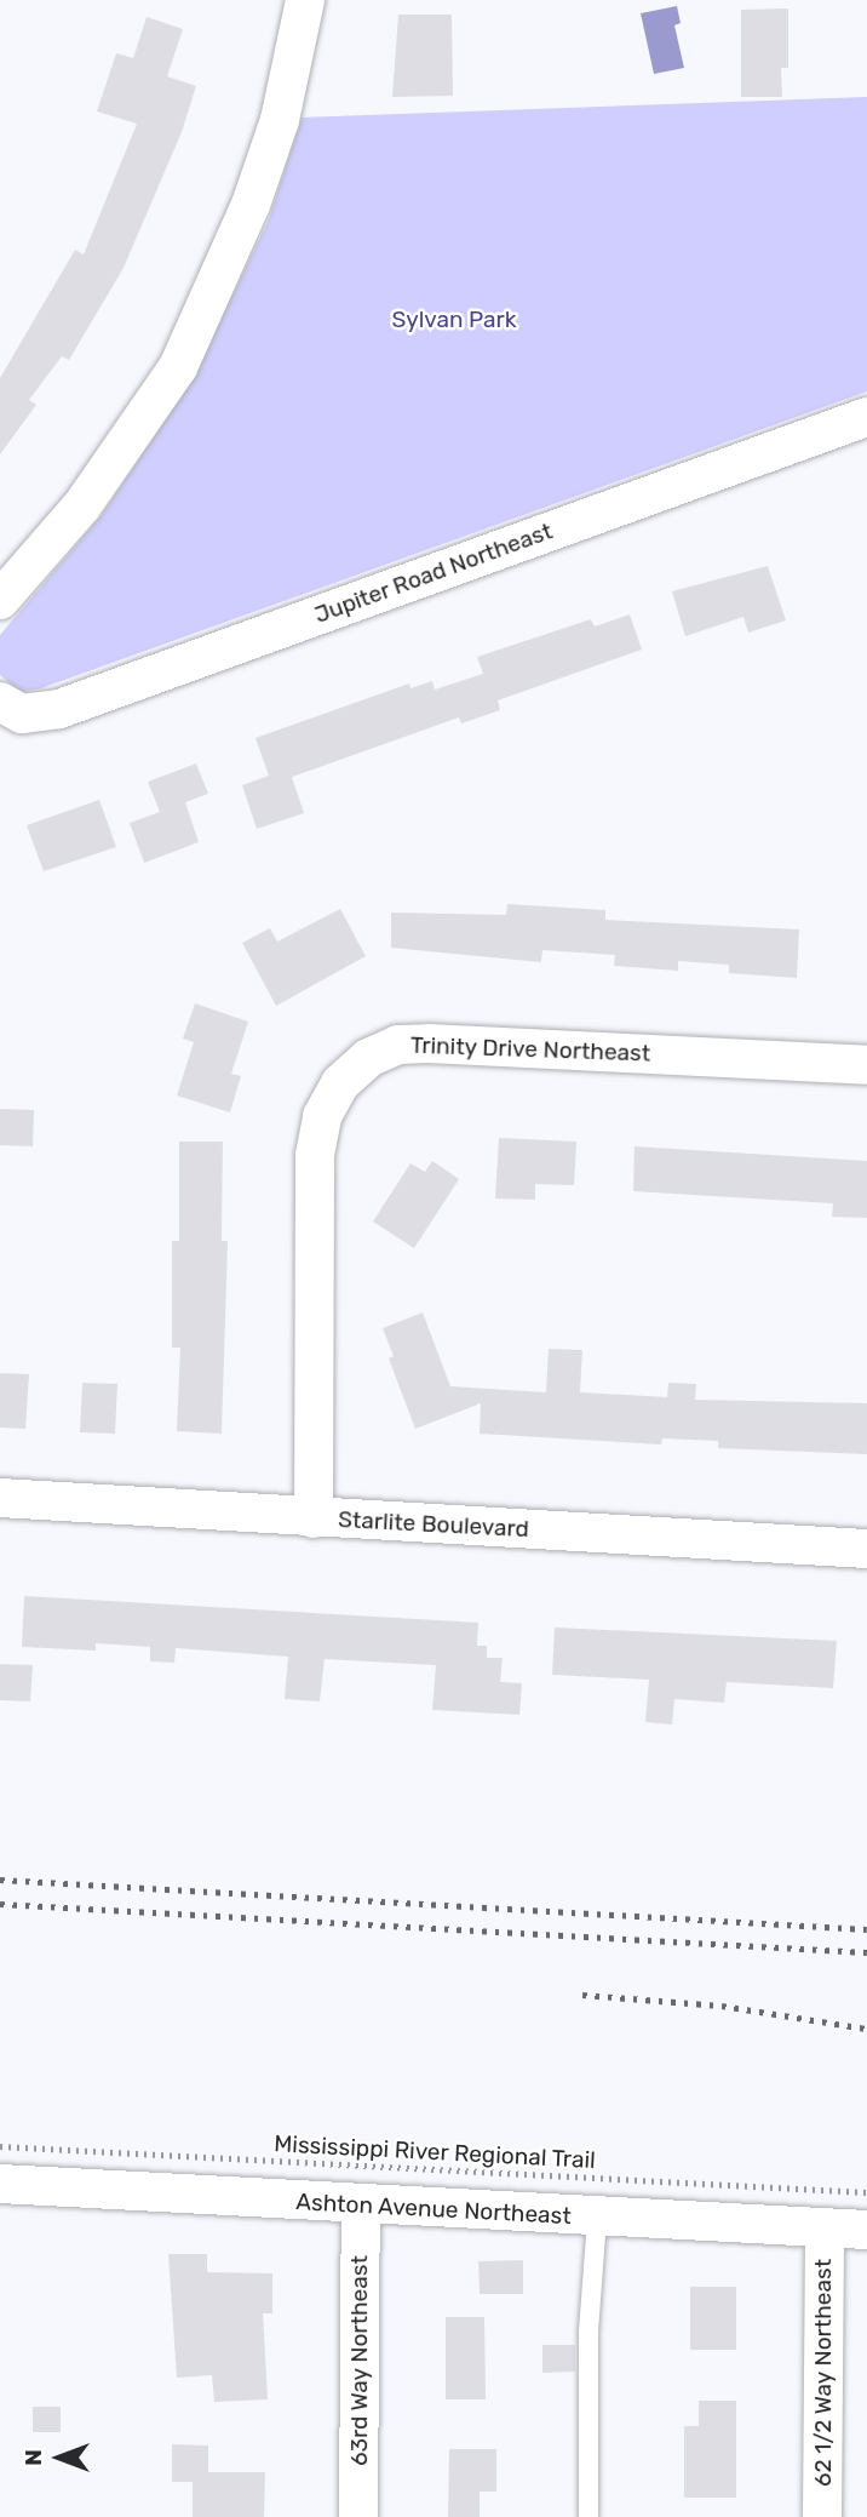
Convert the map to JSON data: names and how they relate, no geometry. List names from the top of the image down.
{
  "streets": {
    "street": [
      "Jupiter Road Northeast",
      "Trinity Drive Northeast",
      "Starlite Boulevard",
      "Ashton Avenue Northeast",
      "63rd Way Northeast",
      "62 1/2 Way Northeast"
    ],
    "path": ["Mississippi River Regional Trail"]
  },
  "crossings": [
    ["Trinity Drive Northeast", "Starlite Boulevard"],
    ["Ashton Avenue Northeast", "63rd Way Northeast"],
    ["Ashton Avenue Northeast", "62 1/2 Way Northeast"]
  ],
  "parks": ["Sylvan Park"],
  "north": "left"
}
